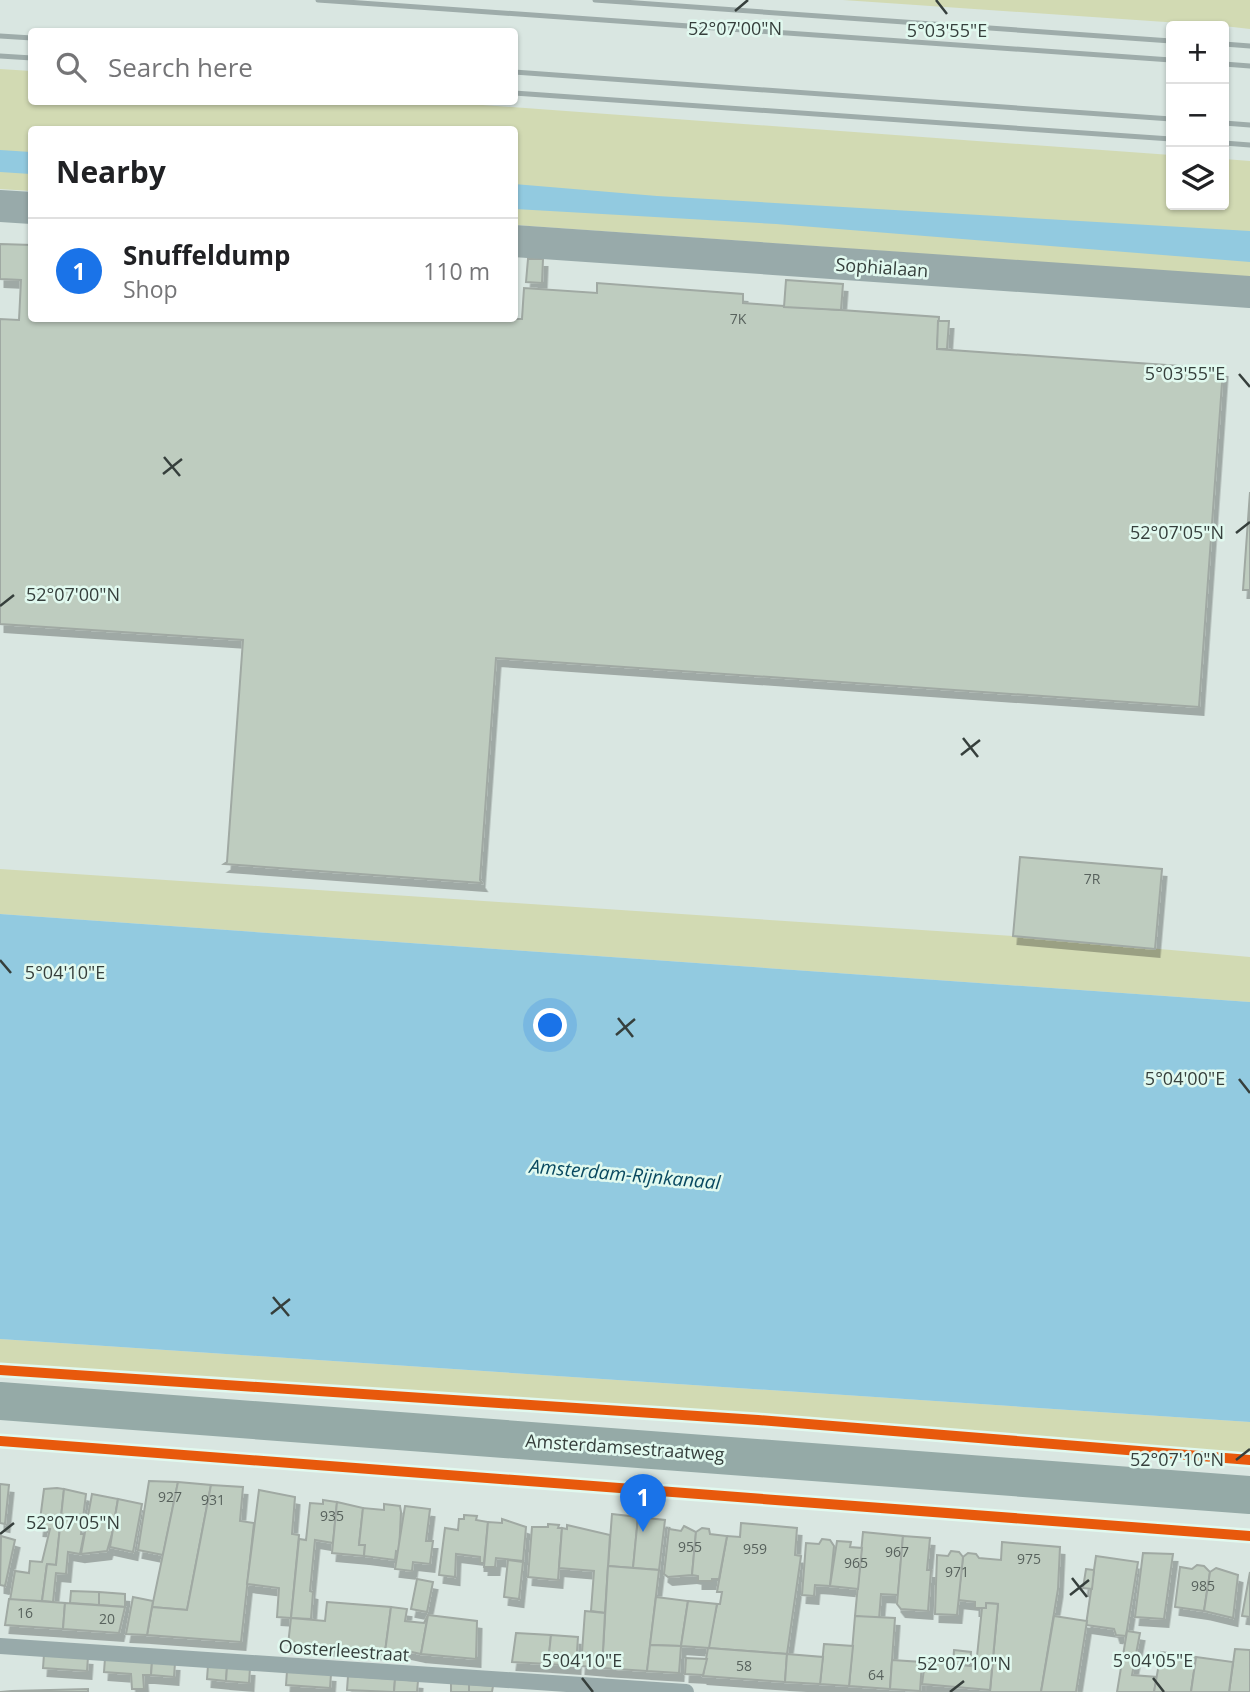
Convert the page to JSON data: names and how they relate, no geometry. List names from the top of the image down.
{
  "streets": {
    "main road": ["Amsterdamsestraatweg"],
    "street": ["Sophialaan"],
    "lane": ["Oosterleestraat"]
  },
  "water": ["Amsterdam-Rijnkanaal"],
  "house_numbers": [
    "7K",
    "7R",
    "927",
    "931",
    "935",
    "955",
    "959",
    "967",
    "975",
    "965",
    "971",
    "985",
    "16",
    "20",
    "58",
    "64"
  ],
  "page": {
    "map_buttons": ["+", "−"],
    "search": "Search here",
    "heading": "Nearby",
    "list": [
      {
        "mark": "1",
        "name": "Snuffeldump",
        "note": "Shop",
        "value": "110 m"
      }
    ],
    "pins": "1"
  },
  "coordinates": [
    "52°07'00\"N",
    "5°03'55\"E",
    "52°07'05\"N",
    "5°04'10\"E",
    "5°04'00\"E",
    "52°07'10\"N",
    "5°04'05\"E"
  ]
}
